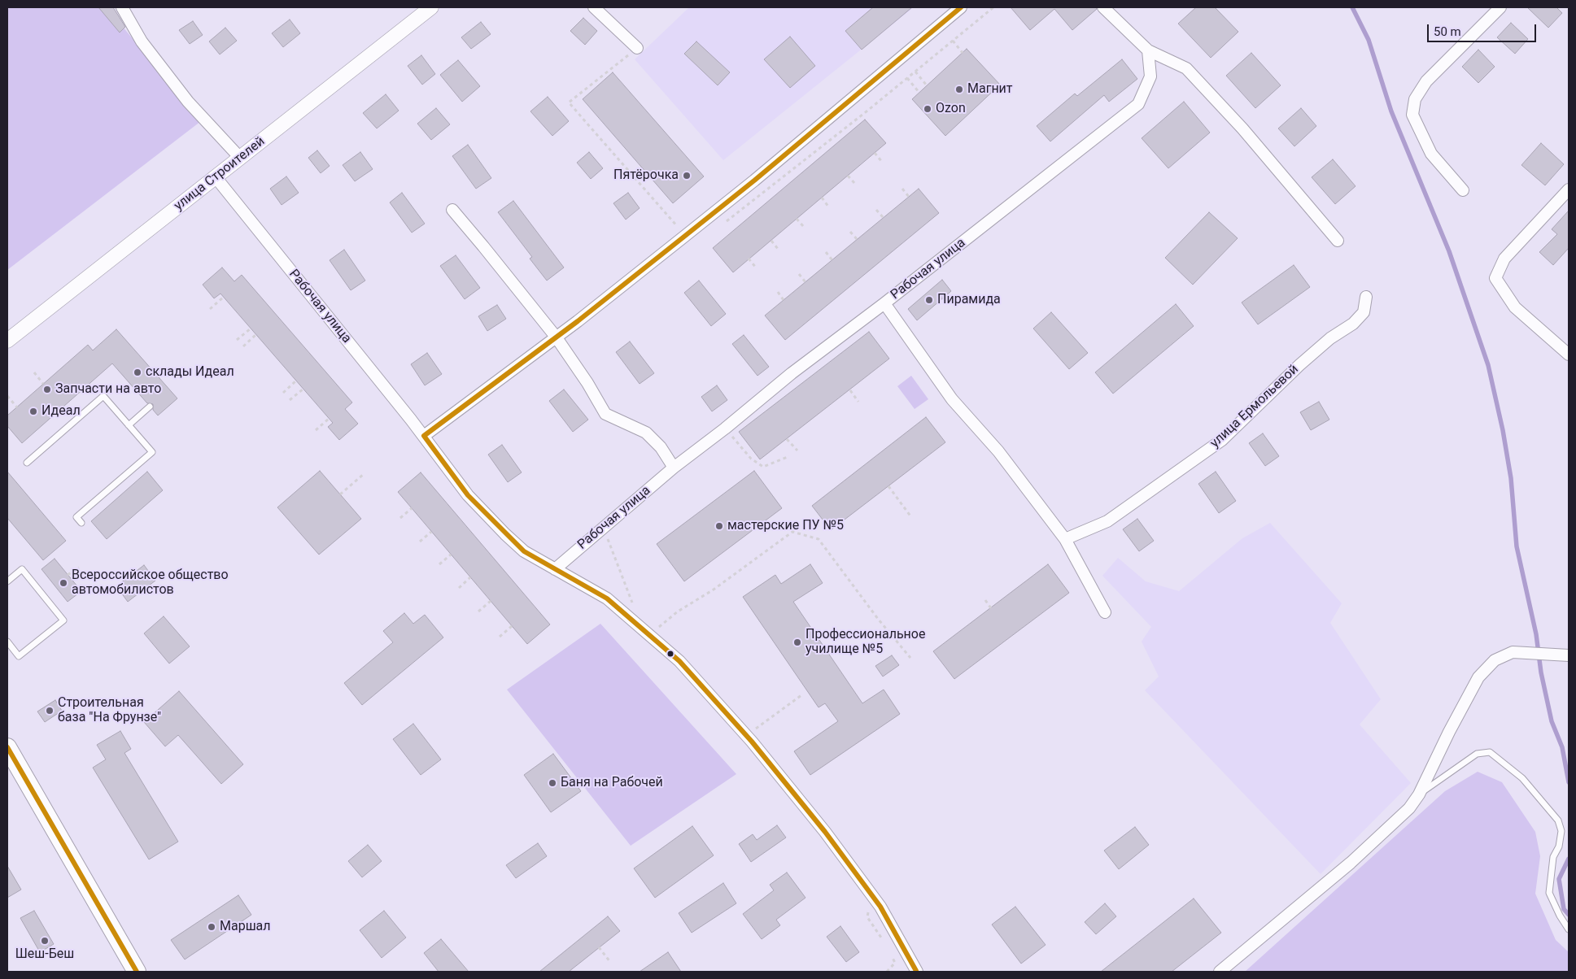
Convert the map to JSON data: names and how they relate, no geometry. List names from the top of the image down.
{
  "streets": {
    "street": ["улица Строителей", "Рабочая улица", "улица Ермольевой"]
  },
  "crossings": [
    ["улица Строителей", "Рабочая улица"]
  ],
  "places": [
    "Магнит",
    "Ozon",
    "Пятёрочка",
    "Пирамида",
    "склады Идеал",
    "Запчасти на авто",
    "Идеал",
    "мастерские ПУ №5",
    "Всероссийское общество автомобилистов",
    "Профессиональное училище №5",
    "Строительная база \"На Фрунзе\"",
    "Баня на Рабочей",
    "Маршал",
    "Шеш-Беш"
  ],
  "scale_bar": "50 m"
}
